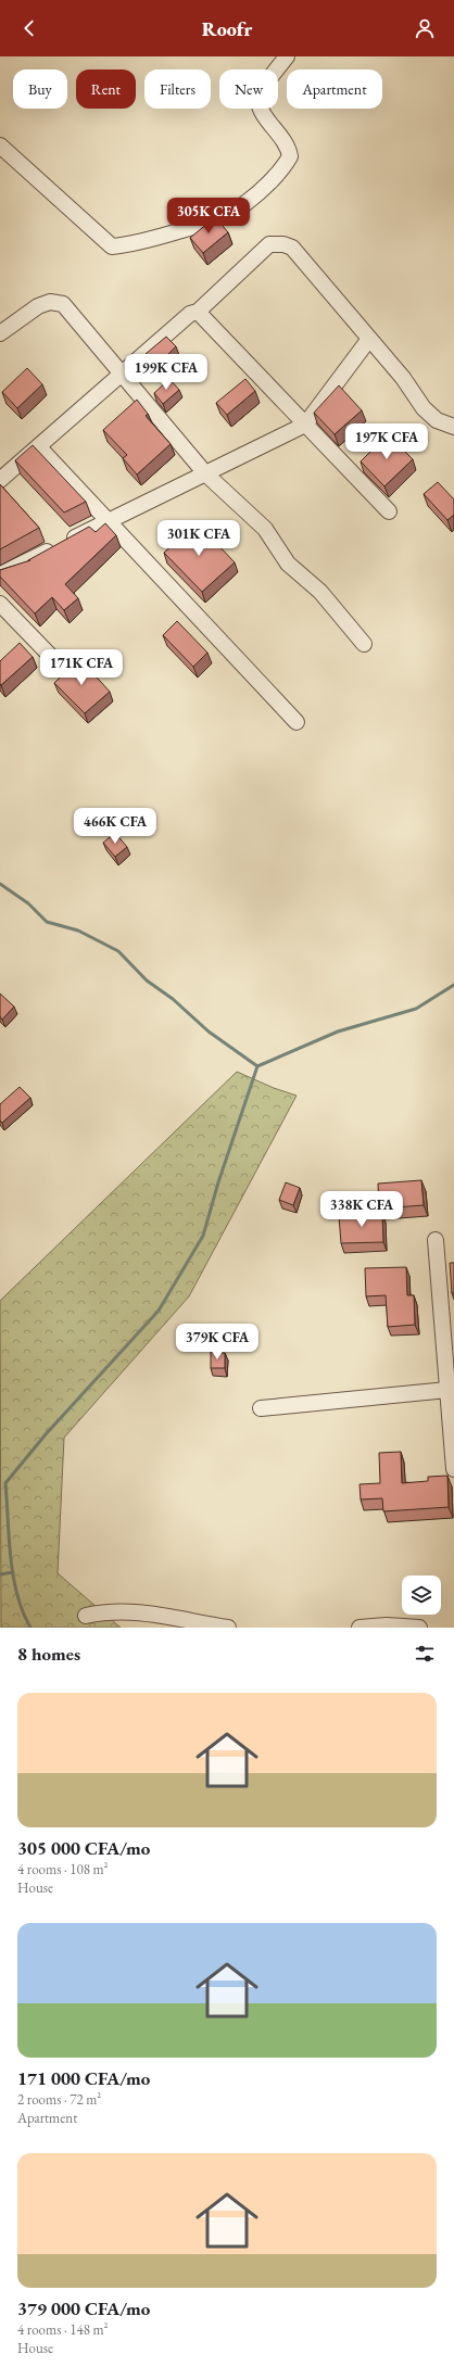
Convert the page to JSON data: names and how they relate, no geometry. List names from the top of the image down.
{
  "page": {
    "header": "Roofr",
    "chip": [
      "Buy",
      "Rent",
      "Filters",
      "New",
      "Apartment"
    ],
    "price": [
      "305K CFA",
      "199K CFA",
      "197K CFA",
      "301K CFA",
      "171K CFA",
      "466K CFA",
      "338K CFA",
      "379K CFA"
    ],
    "heading": "8 homes",
    "list": [
      {
        "name": "305 000 CFA/mo",
        "note": "4 rooms · 108 m² · House"
      },
      {
        "name": "171 000 CFA/mo",
        "note": "2 rooms · 72 m² · Apartment"
      },
      {
        "name": "379 000 CFA/mo",
        "note": "4 rooms · 148 m² · House"
      }
    ]
  }
}
